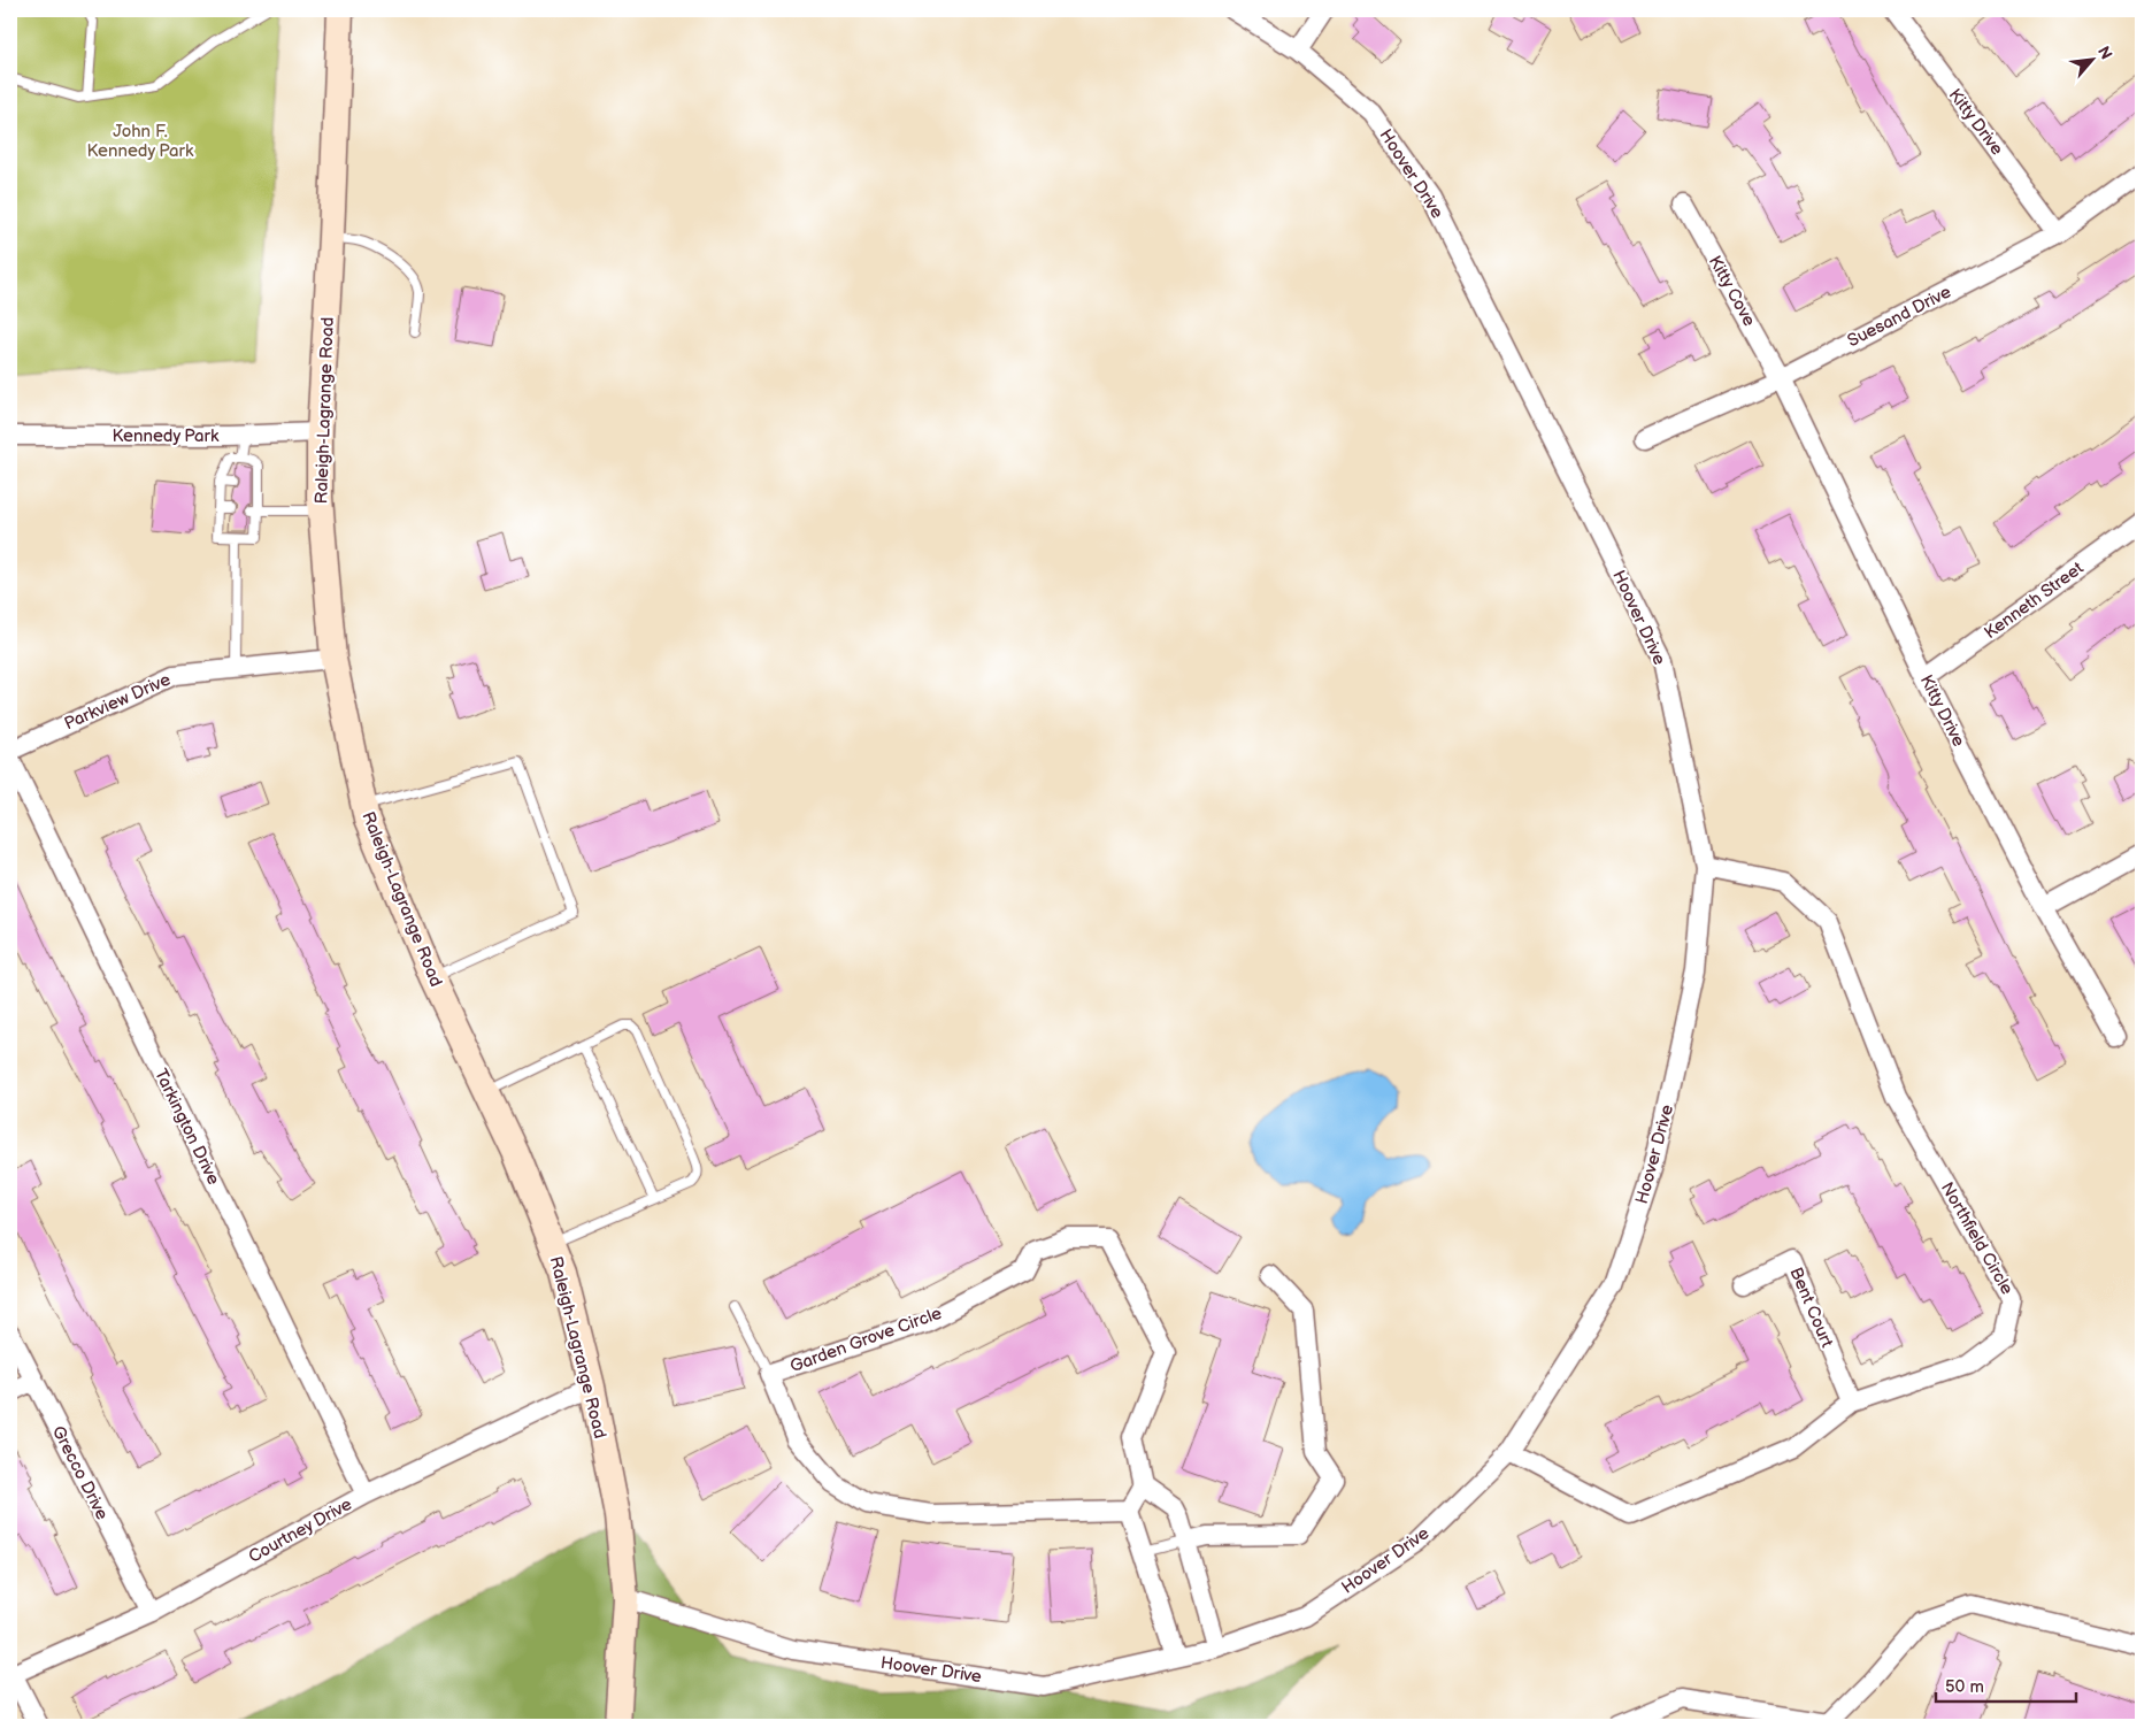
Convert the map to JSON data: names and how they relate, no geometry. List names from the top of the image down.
{
  "streets": {
    "main road": ["Raleigh-Lagrange Road"],
    "street": [
      "Kitty Drive",
      "Hoover Drive",
      "Kitty Cove",
      "Suesand Drive",
      "Kennedy Park",
      "Kenneth Street",
      "Parkview Drive",
      "Tarkington Drive",
      "Northfield Circle",
      "Bent Court",
      "Garden Grove Circle",
      "Grecco Drive",
      "Courtney Drive"
    ]
  },
  "crossings": [
    ["Kitty Drive", "Kitty Cove"],
    ["Kitty Drive", "Suesand Drive"],
    ["Kitty Drive", "Kenneth Street"],
    ["Hoover Drive", "Raleigh-Lagrange Road"],
    ["Hoover Drive", "Northfield Circle"],
    ["Kitty Cove", "Suesand Drive"],
    ["Raleigh-Lagrange Road", "Kennedy Park"],
    ["Raleigh-Lagrange Road", "Parkview Drive"],
    ["Raleigh-Lagrange Road", "Courtney Drive"],
    ["Parkview Drive", "Tarkington Drive"],
    ["Tarkington Drive", "Courtney Drive"],
    ["Northfield Circle", "Bent Court"],
    ["Grecco Drive", "Courtney Drive"]
  ],
  "parks": ["John F. Kennedy Park"],
  "scale_bar": "50 m",
  "north": "top right"
}
